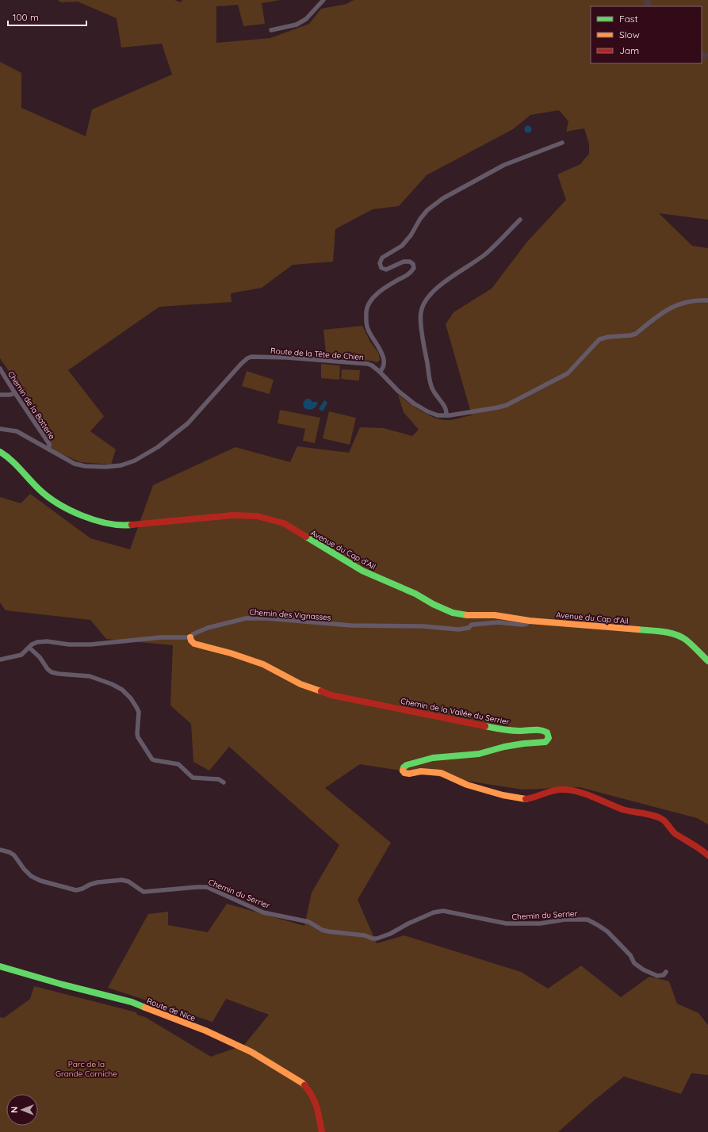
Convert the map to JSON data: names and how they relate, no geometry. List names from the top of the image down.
{
  "streets": {
    "street": [
      "Route de la Tête de Chien",
      "Chemin de la Batterie",
      "Avenue du Cap d'Ail",
      "Chemin des Vignasses",
      "Chemin de la Vallée du Serrier",
      "Chemin du Serrier",
      "Route de Nice"
    ]
  },
  "crossings": [
    ["Route de la Tête de Chien", "Chemin de la Batterie"],
    ["Avenue du Cap d'Ail", "Chemin des Vignasses"],
    ["Chemin des Vignasses", "Chemin de la Vallée du Serrier"]
  ],
  "parks": ["Parc de la Grande Corniche"],
  "legend": ["Fast", "Slow", "Jam"],
  "scale_bar": "100 m",
  "north": "left"
}
